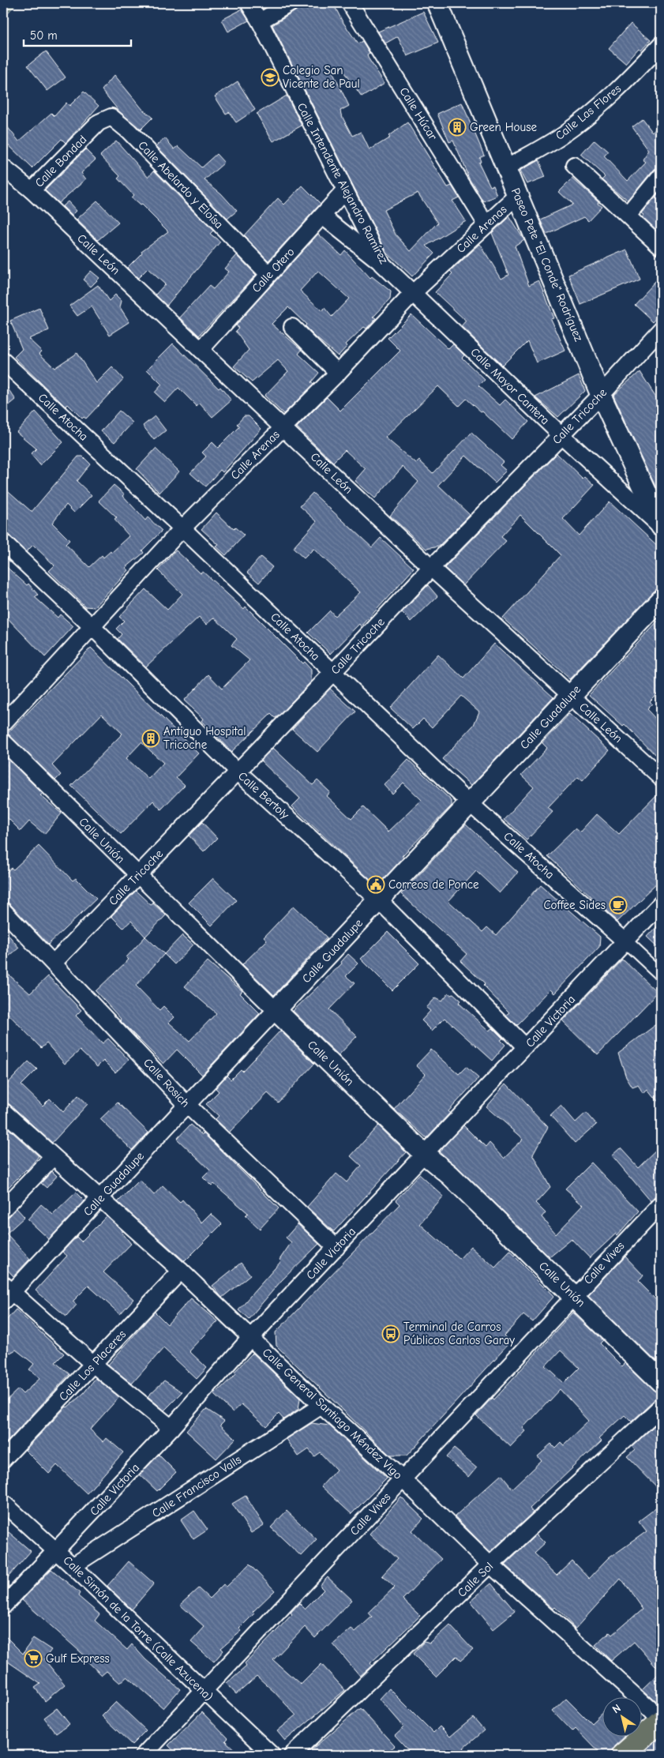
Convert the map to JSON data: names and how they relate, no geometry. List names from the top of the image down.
{
  "streets": {
    "street": [
      "Calle Las Flores",
      "Calle Húcar",
      "Calle Bondad",
      "Calle Intendente Alejandro Ramírez",
      "Calle Abelardo y Eloísa",
      "Calle Arenas",
      "Calle León",
      "Paseo Pete \"El Conde\" Rodríguez",
      "Calle Otero",
      "Calle Mayor Cantera",
      "Calle Tricoche",
      "Calle Atocha",
      "Calle Guadalupe",
      "Calle Bertoly",
      "Calle Unión",
      "Calle Victoria",
      "Calle Rosich",
      "Calle Vives",
      "Calle Los Placeres",
      "Calle General Santiago Méndez Vigo",
      "Calle Francisco Valls",
      "Calle Sol",
      "Calle Simón de la Torre (Calle Azucena)"
    ]
  },
  "crossings": [
    ["Calle Las Flores", "Paseo Pete \"El Conde\" Rodríguez"],
    ["Calle Húcar", "Calle Arenas"],
    ["Calle Bondad", "Calle Abelardo y Eloísa"],
    ["Calle Bondad", "Calle León"],
    ["Calle Intendente Alejandro Ramírez", "Calle Arenas"],
    ["Calle Intendente Alejandro Ramírez", "Calle Otero"],
    ["Calle Intendente Alejandro Ramírez", "Calle Mayor Cantera"],
    ["Calle Abelardo y Eloísa", "Calle Otero"],
    ["Calle Arenas", "Calle León"],
    ["Calle Arenas", "Paseo Pete \"El Conde\" Rodríguez"],
    ["Calle Arenas", "Calle Mayor Cantera"],
    ["Calle Arenas", "Calle Atocha"],
    ["Calle Arenas", "Calle Bertoly"],
    ["Calle León", "Calle Otero"],
    ["Calle León", "Calle Tricoche"],
    ["Calle León", "Calle Guadalupe"],
    ["Paseo Pete \"El Conde\" Rodríguez", "Calle Mayor Cantera"],
    ["Paseo Pete \"El Conde\" Rodríguez", "Calle Tricoche"],
    ["Calle Mayor Cantera", "Calle Tricoche"],
    ["Calle Tricoche", "Calle Atocha"],
    ["Calle Tricoche", "Calle Bertoly"],
    ["Calle Tricoche", "Calle Unión"],
    ["Calle Tricoche", "Calle Rosich"],
    ["Calle Atocha", "Calle Guadalupe"],
    ["Calle Atocha", "Calle Victoria"],
    ["Calle Guadalupe", "Calle Bertoly"],
    ["Calle Guadalupe", "Calle Unión"],
    ["Calle Guadalupe", "Calle Rosich"],
    ["Calle Guadalupe", "Calle General Santiago Méndez Vigo"],
    ["Calle Bertoly", "Calle Victoria"],
    ["Calle Unión", "Calle Victoria"],
    ["Calle Unión", "Calle Vives"],
    ["Calle Victoria", "Calle Rosich"],
    ["Calle Victoria", "Calle General Santiago Méndez Vigo"],
    ["Calle Victoria", "Calle Simón de la Torre (Calle Azucena)"],
    ["Calle Vives", "Calle General Santiago Méndez Vigo"],
    ["Calle Vives", "Calle Simón de la Torre (Calle Azucena)"],
    ["Calle Los Placeres", "Calle General Santiago Méndez Vigo"],
    ["Calle General Santiago Méndez Vigo", "Calle Francisco Valls"],
    ["Calle General Santiago Méndez Vigo", "Calle Sol"],
    ["Calle Francisco Valls", "Calle Simón de la Torre (Calle Azucena)"]
  ],
  "places": {
    "school or university": ["Colegio San Vicente de Paul"],
    "building": ["Green House", "Antiguo Hospital Tricoche"],
    "public building": ["Correos de Ponce"],
    "cafe": ["Coffee Sides"],
    "bus stop": ["Terminal de Carros Públicos Carlos Garay"],
    "supermarket": ["Gulf Express"]
  },
  "scale_bar": "50 m",
  "north": "top left"
}
